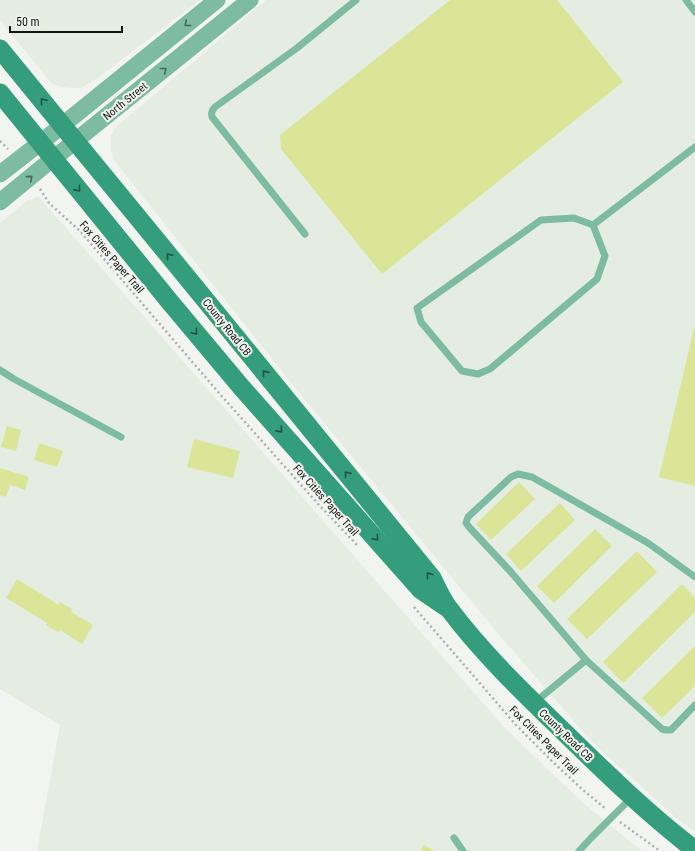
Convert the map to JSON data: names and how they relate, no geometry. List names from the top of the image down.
{
  "streets": {
    "main road": ["County Road CB"],
    "street": ["North Street"],
    "path": ["Fox Cities Paper Trail"]
  },
  "crossings": [
    ["North Street", "Fox Cities Paper Trail"],
    ["North Street", "County Road CB"]
  ],
  "scale_bar": "50 m"
}
